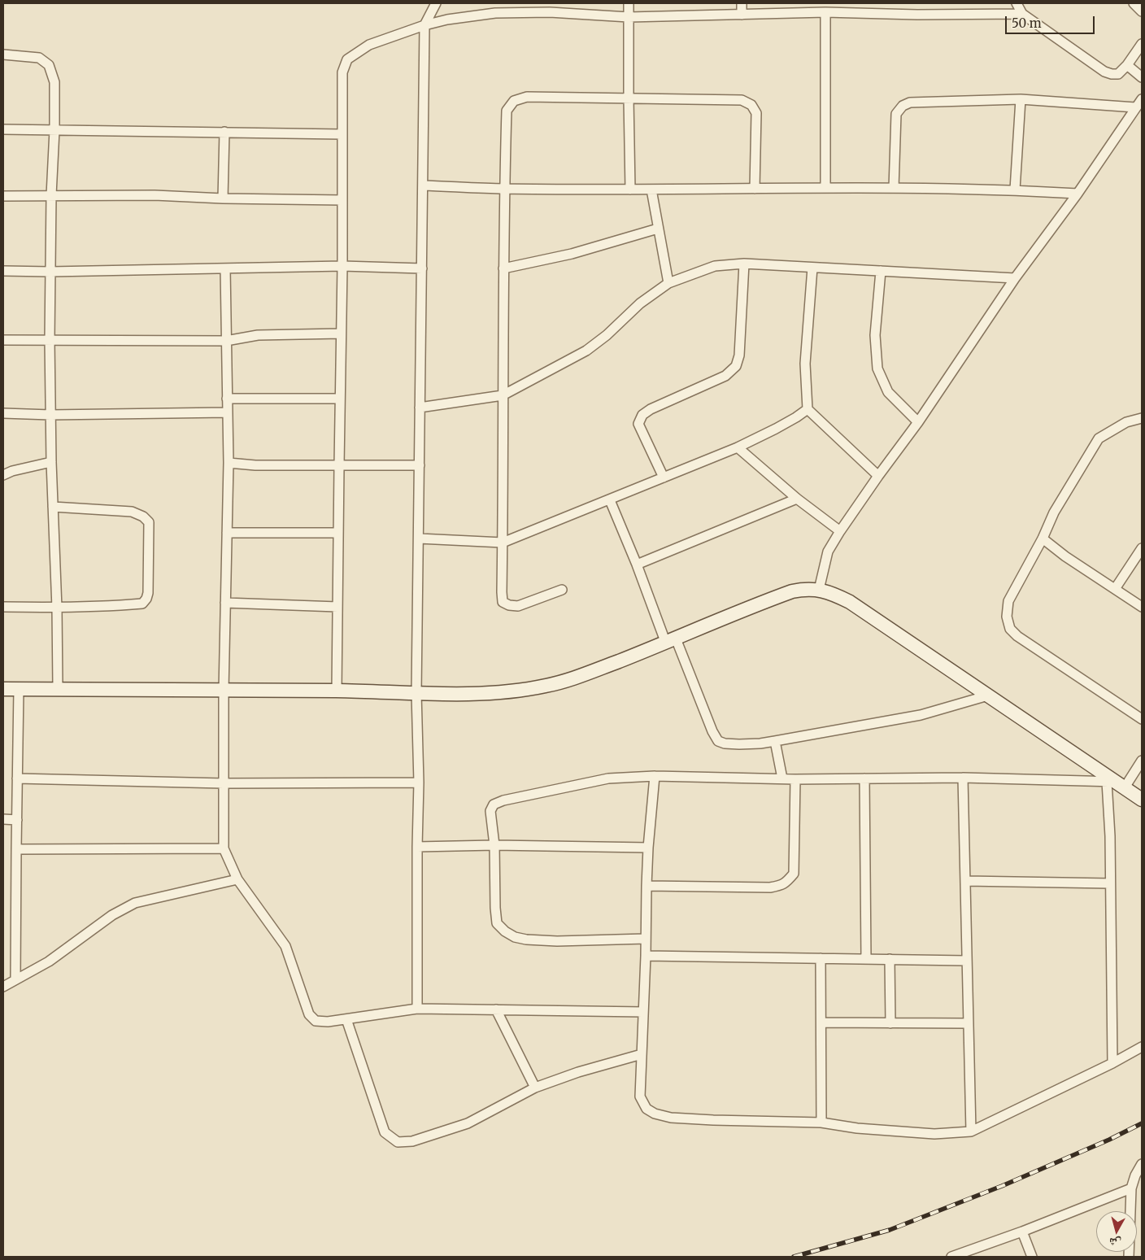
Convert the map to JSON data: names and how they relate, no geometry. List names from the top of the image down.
{
  "scale_bar": "50 m",
  "north": "bottom"
}
